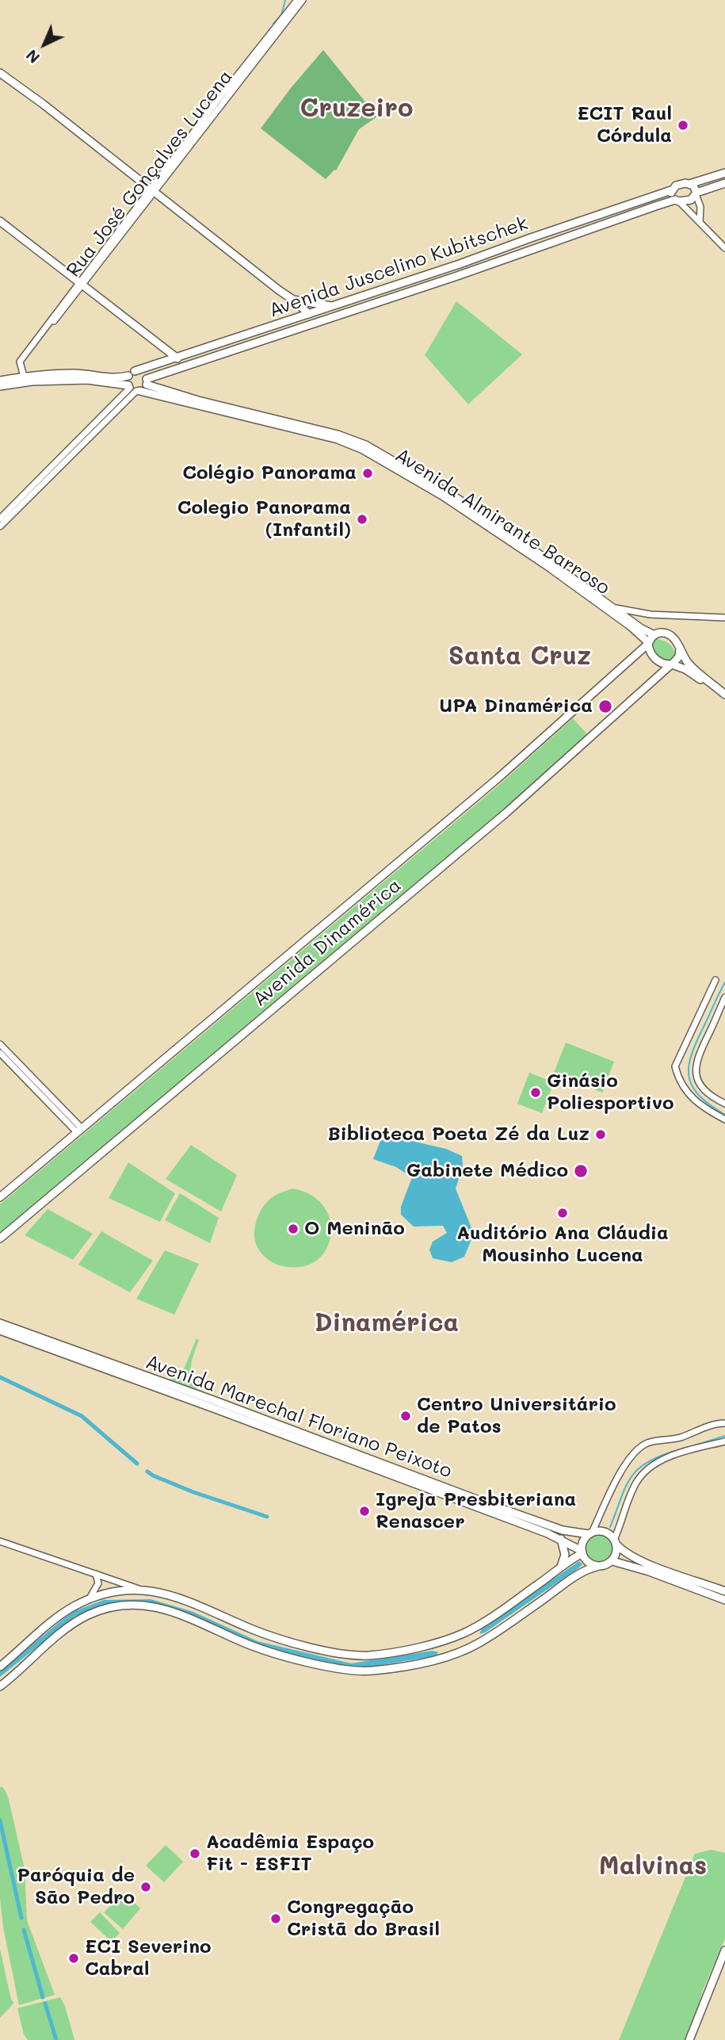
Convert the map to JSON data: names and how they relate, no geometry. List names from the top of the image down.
{
  "streets": {
    "main road": [
      "Avenida Juscelino Kubitschek",
      "Avenida Almirante Barroso",
      "Avenida Dinamérica",
      "Avenida Marechal Floriano Peixoto"
    ],
    "street": ["Rua José Gonçalves Lucena"]
  },
  "crossings": [
    ["Avenida Juscelino Kubitschek", "Avenida Almirante Barroso"],
    ["Avenida Almirante Barroso", "Avenida Dinamérica"]
  ],
  "districts": [
    "Cruzeiro",
    "Santa Cruz",
    "Dinamérica",
    "Malvinas"
  ],
  "places": [
    "ECIT Raul Córdula",
    "Colégio Panorama",
    "Colegio Panorama (Infantil)",
    "UPA Dinamérica",
    "Ginásio Poliesportivo",
    "Biblioteca Poeta Zé da Luz",
    "Gabinete Médico",
    "Auditório Ana Cláudia Mousinho Lucena",
    "O Meninão",
    "Centro Universitário de Patos",
    "Igreja Presbiteriana Renascer",
    "Acadêmia Espaço Fit - ESFIT",
    "Paróquia de São Pedro",
    "Congregação Cristã do Brasil",
    "ECI Severino Cabral"
  ],
  "north": "bottom left"
}
